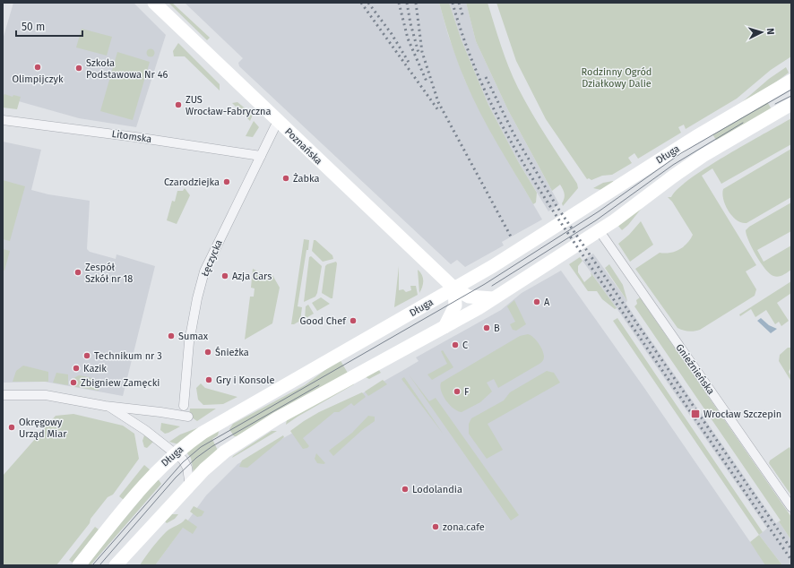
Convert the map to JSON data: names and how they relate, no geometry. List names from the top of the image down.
{
  "streets": {
    "street": [
      "Litomska",
      "Poznańska",
      "Długa",
      "Łęczycka",
      "Gnieźnieńska"
    ]
  },
  "crossings": [
    ["Litomska", "Łęczycka"],
    ["Poznańska", "Długa"],
    ["Poznańska", "Łęczycka"],
    ["Długa", "Gnieźnieńska"]
  ],
  "parks": ["Rodzinny Ogród Działkowy Dalie"],
  "places": {
    "other": [
      "Olimpijczyk",
      "Szkoła Podstawowa Nr 46",
      "ZUS Wrocław-Fabryczna",
      "Żabka",
      "Czarodziejka",
      "Zespół Szkół nr 18",
      "Azja Cars",
      "A",
      "Good Chef",
      "B",
      "Sumax",
      "C",
      "Śnieżka",
      "Technikum nr 3",
      "Kazik",
      "Gry i Konsole",
      "Zbigniew Zamęcki",
      "F",
      "Okręgowy Urząd Miar",
      "Lodolandia",
      "zona.cafe"
    ],
    "transit": ["Wrocław Szczepin"]
  },
  "scale_bar": "50 m",
  "north": "right"
}
